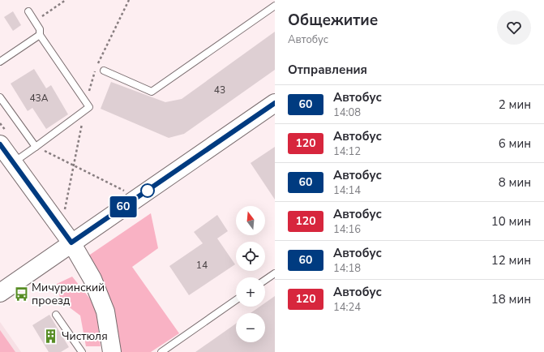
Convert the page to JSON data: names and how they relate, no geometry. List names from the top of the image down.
{
  "places": {
    "bus stop": ["Мичуринский проезд"],
    "building": ["Чистюля"]
  },
  "lines": ["bus line 60"],
  "house_numbers": ["43", "43А", "14"],
  "north": "top",
  "page": {
    "on_map": "60",
    "heading": [
      ["Общежитие", "Автобус"],
      "Отправления"
    ],
    "list": [
      {
        "mark": "60",
        "name": "Автобус",
        "note": "14:08",
        "value": "2 мин"
      },
      {
        "mark": "120",
        "name": "Автобус",
        "note": "14:12",
        "value": "6 мин"
      },
      {
        "mark": "60",
        "name": "Автобус",
        "note": "14:14",
        "value": "8 мин"
      },
      {
        "mark": "120",
        "name": "Автобус",
        "note": "14:16",
        "value": "10 мин"
      },
      {
        "mark": "60",
        "name": "Автобус",
        "note": "14:18",
        "value": "12 мин"
      },
      {
        "mark": "120",
        "name": "Автобус",
        "note": "14:24",
        "value": "18 мин"
      }
    ],
    "map_buttons": ["+", "−"]
  }
}
